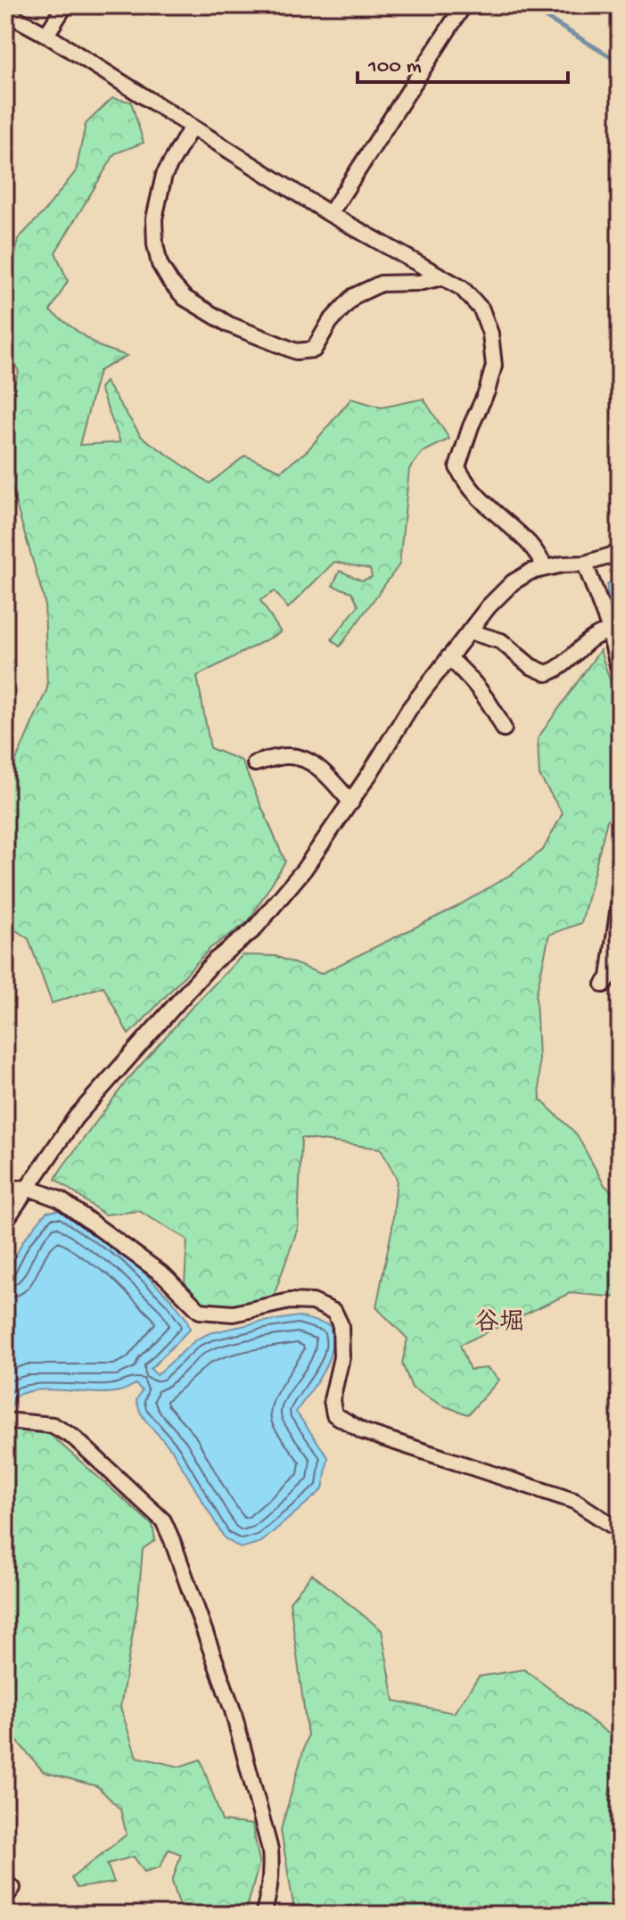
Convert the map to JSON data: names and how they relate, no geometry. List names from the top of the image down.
{
  "districts": ["谷堀"],
  "scale_bar": "100 m"
}
